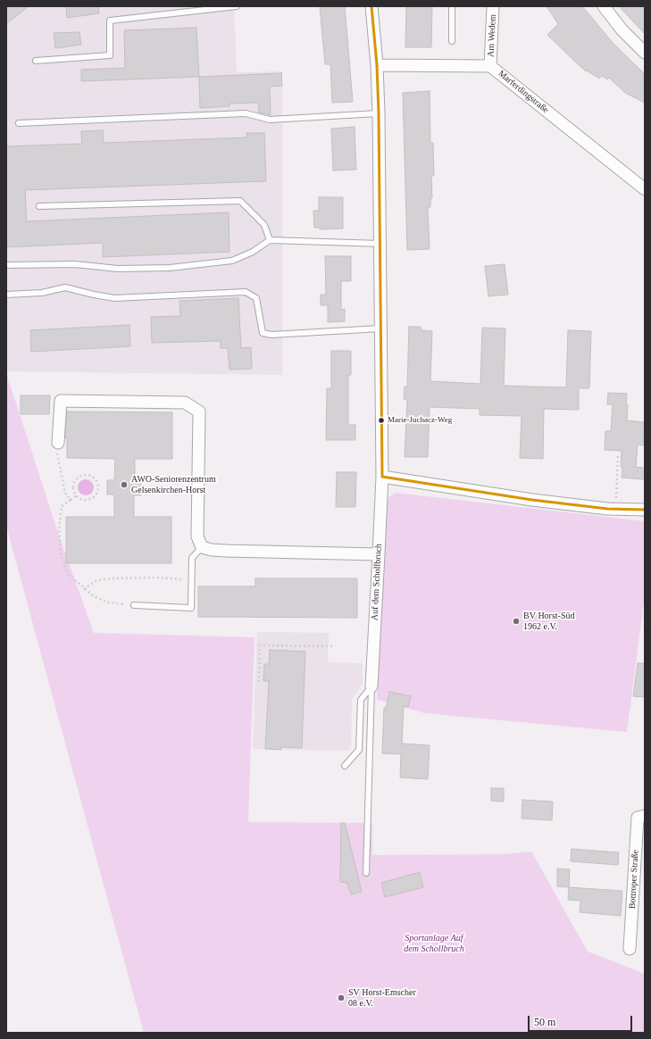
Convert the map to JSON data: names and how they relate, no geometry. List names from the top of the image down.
{
  "streets": {
    "street": [
      "Am Wedem",
      "Marferdingstraße",
      "Auf dem Schollbruch",
      "Bottroper Straße"
    ]
  },
  "crossings": [
    ["Am Wedem", "Marferdingstraße"],
    ["Marferdingstraße", "Auf dem Schollbruch"]
  ],
  "parks": ["Sportanlage Auf dem Schollbruch"],
  "places": [
    "Marie-Juchacz-Weg",
    "AWO-Seniorenzentrum Gelsenkirchen-Horst",
    "BV Horst-Süd 1962 e.V.",
    "SV Horst-Emscher 08 e.V."
  ],
  "scale_bar": "50 m"
}
